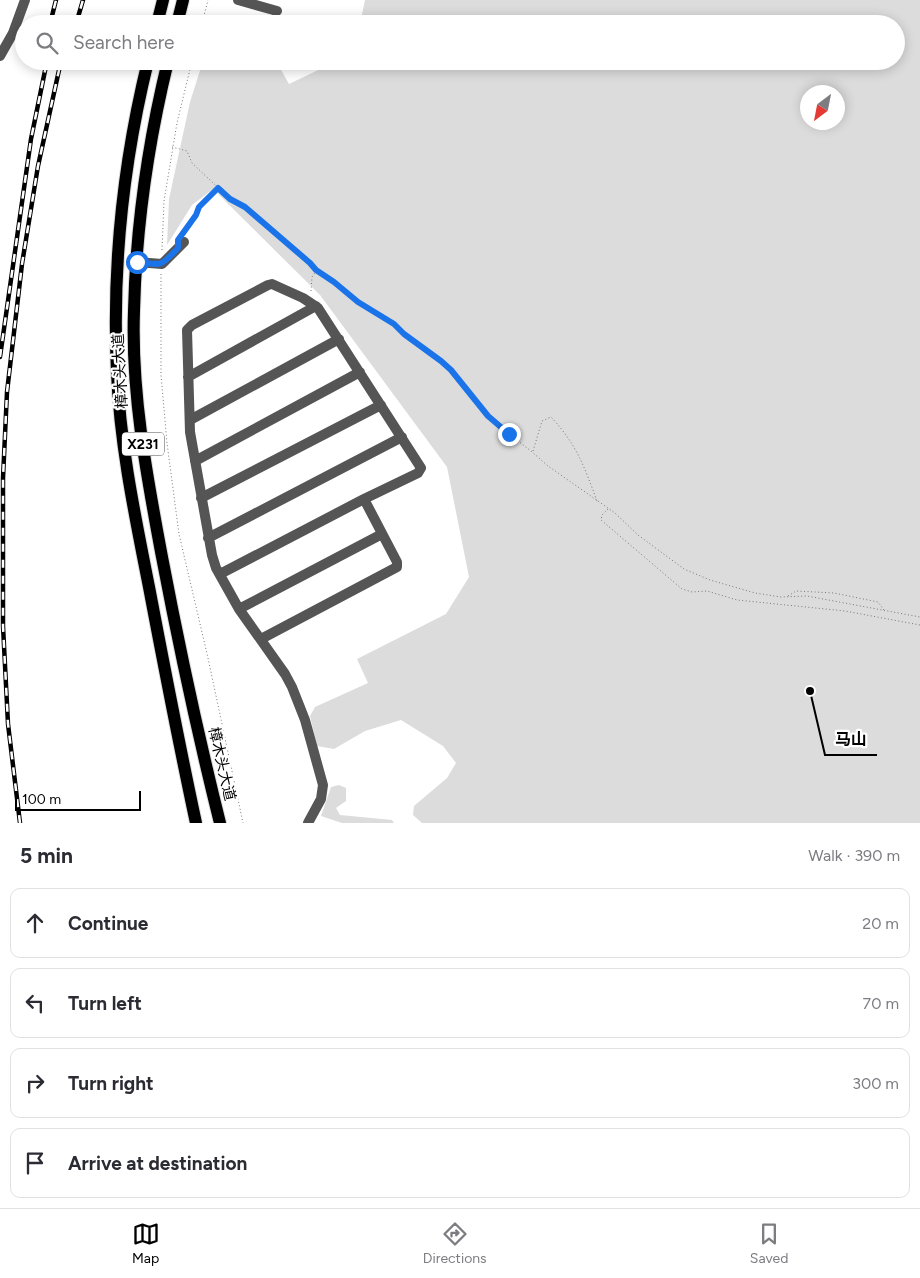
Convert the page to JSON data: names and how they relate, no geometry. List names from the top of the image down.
{
  "streets": {
    "main road": ["樟木头大道", "X231"]
  },
  "places": ["马山"],
  "scale_bar": "100 m",
  "north": "bottom left",
  "page": {
    "search": "Search here",
    "scale": "100 m",
    "heading": ["5 min", "Walk · 390 m"],
    "list": [
      ["Continue", "20 m"],
      ["Turn left", "70 m"],
      ["Turn right", "300 m"],
      "Arrive at destination"
    ],
    "nav": ["Map", "Directions", "Saved"]
  }
}
